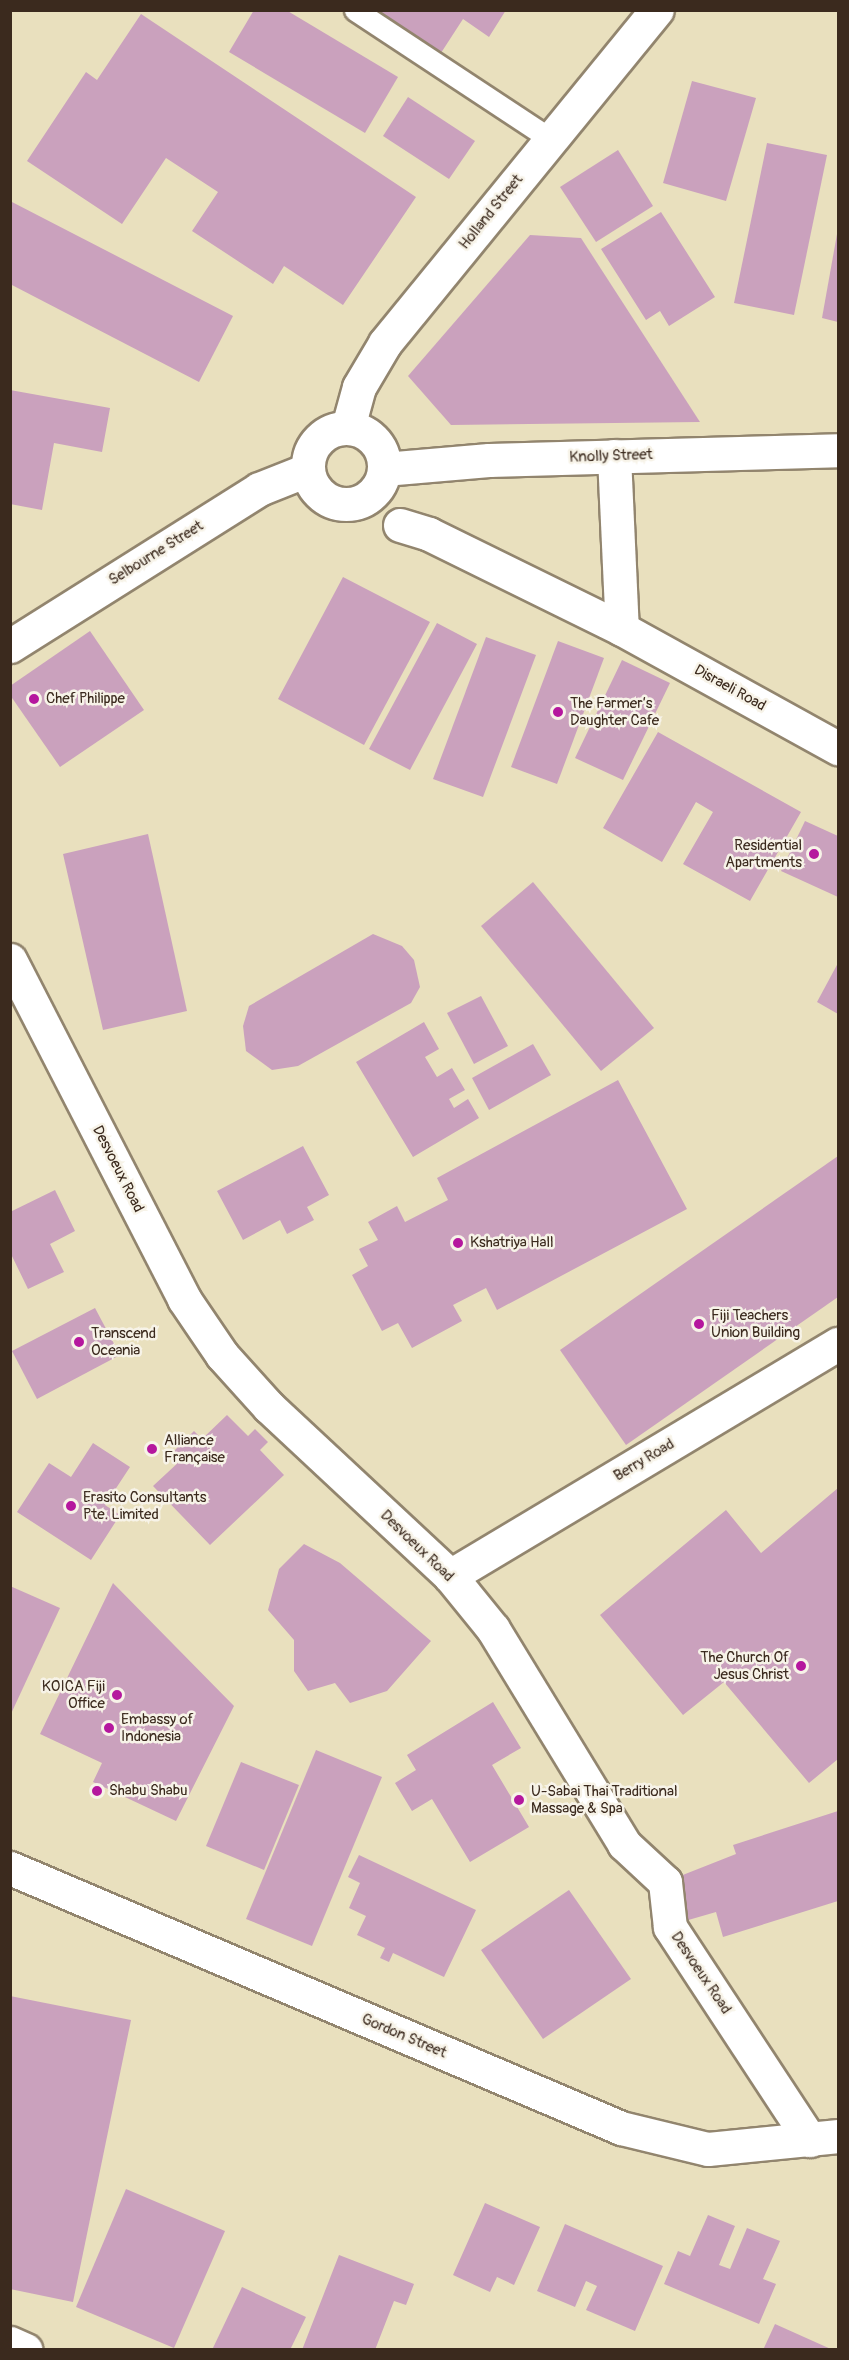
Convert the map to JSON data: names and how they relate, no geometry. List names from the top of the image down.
{
  "streets": {
    "street": [
      "Holland Street",
      "Knolly Street",
      "Selbourne Street",
      "Disraeli Road",
      "Desvoeux Road",
      "Berry Road",
      "Gordon Street"
    ]
  },
  "crossings": [
    ["Holland Street", "Knolly Street"],
    ["Holland Street", "Selbourne Street"],
    ["Knolly Street", "Selbourne Street"],
    ["Desvoeux Road", "Berry Road"],
    ["Desvoeux Road", "Gordon Street"]
  ],
  "places": [
    "Chef Philippe",
    "The Farmer’s Daughter Cafe",
    "Residential Apartments",
    "Kshatriya Hall",
    "Fiji Teachers Union Building",
    "Transcend Oceania",
    "Alliance Française",
    "Erasito Consultants Pte. Limited",
    "The Church Of Jesus Christ",
    "KOICA Fiji Office",
    "Embassy of Indonesia",
    "Shabu Shabu",
    "U-Sabai Thai Traditional Massage & Spa"
  ]
}
